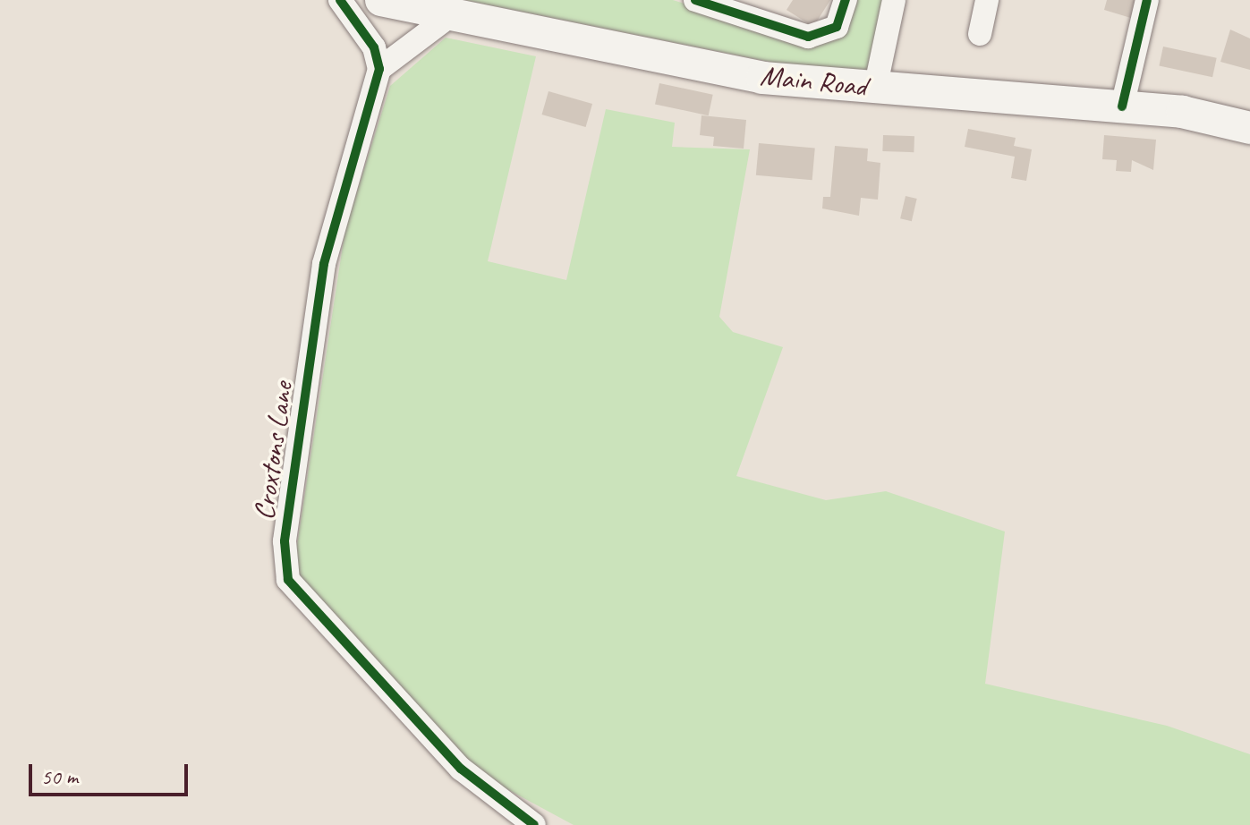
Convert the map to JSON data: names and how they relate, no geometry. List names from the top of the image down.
{
  "streets": {
    "main road": ["Main Road"],
    "street": ["Croxtons Lane"]
  },
  "scale_bar": "50 m"
}
